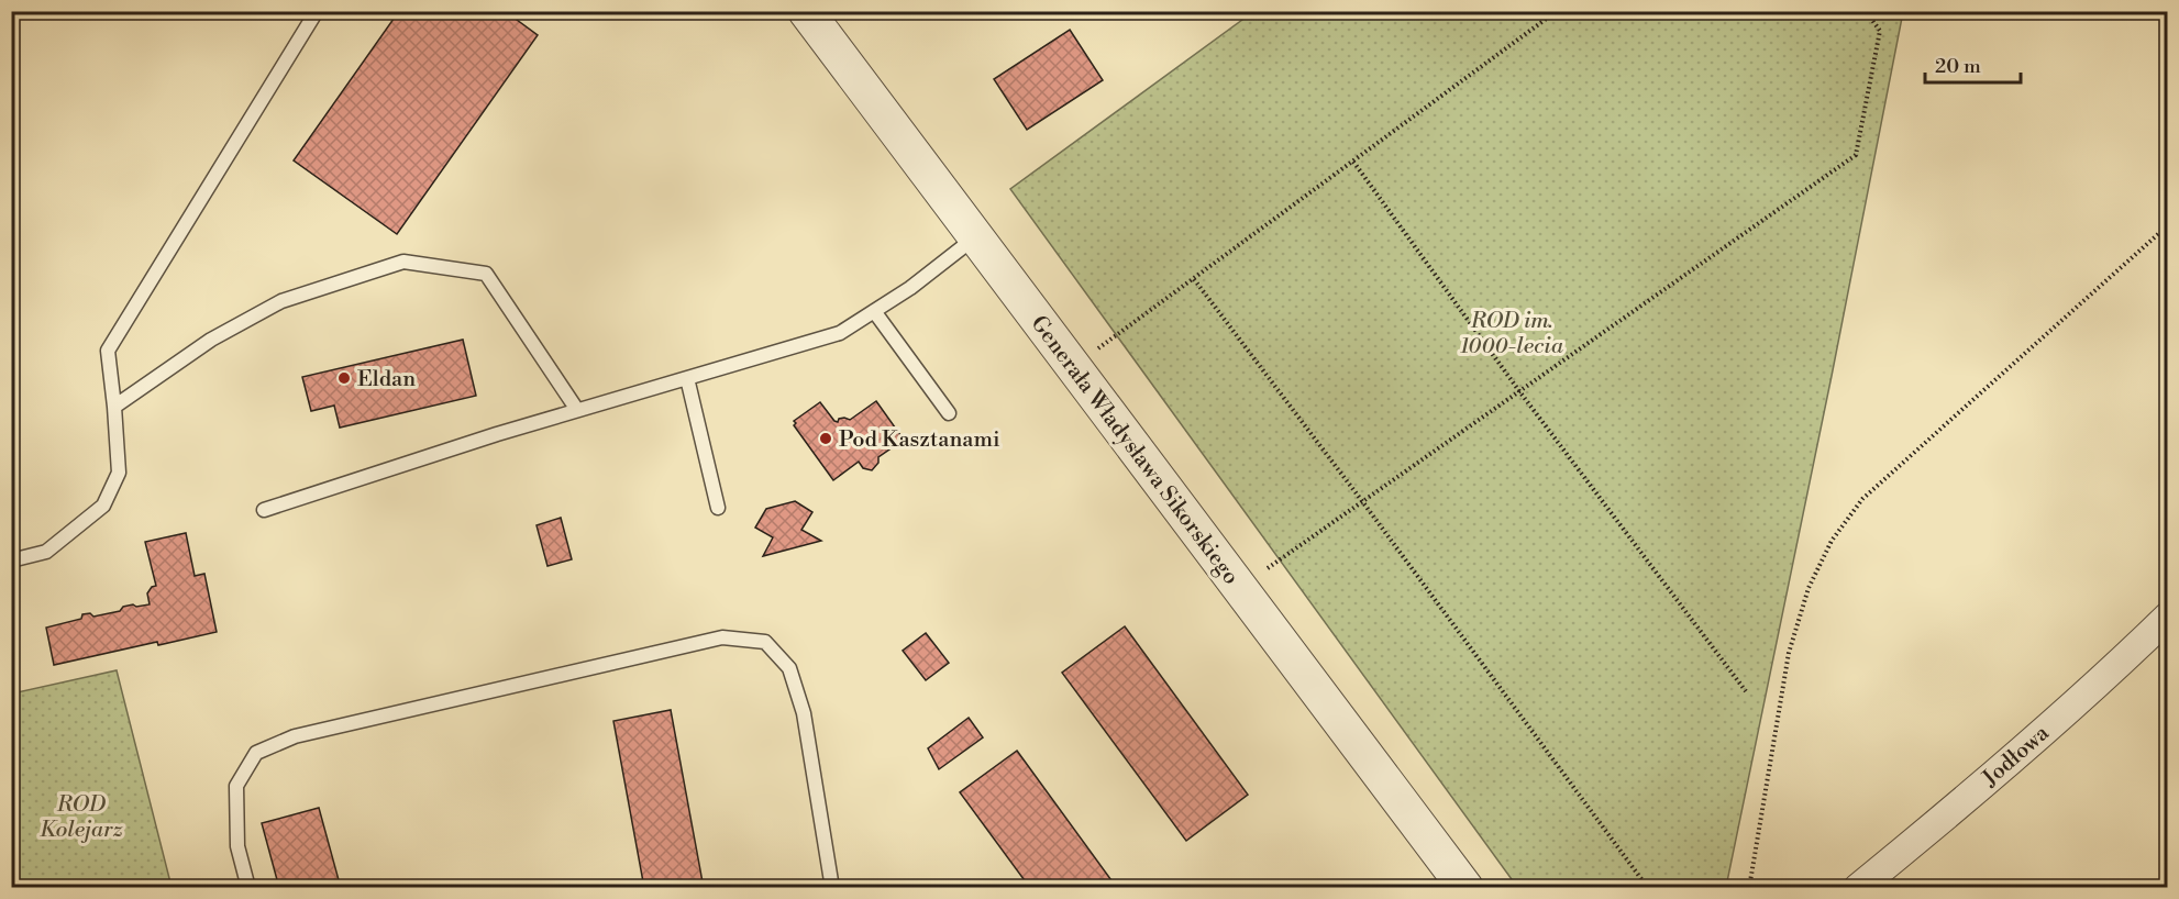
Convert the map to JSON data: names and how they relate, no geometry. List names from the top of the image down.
{
  "streets": {
    "street": ["Generała Władysława Sikorskiego", "Jodłowa"]
  },
  "parks": ["ROD im. 1000-lecia", "ROD Kolejarz"],
  "places": ["Eldan", "Pod Kasztanami"],
  "scale_bar": "20 m"
}
